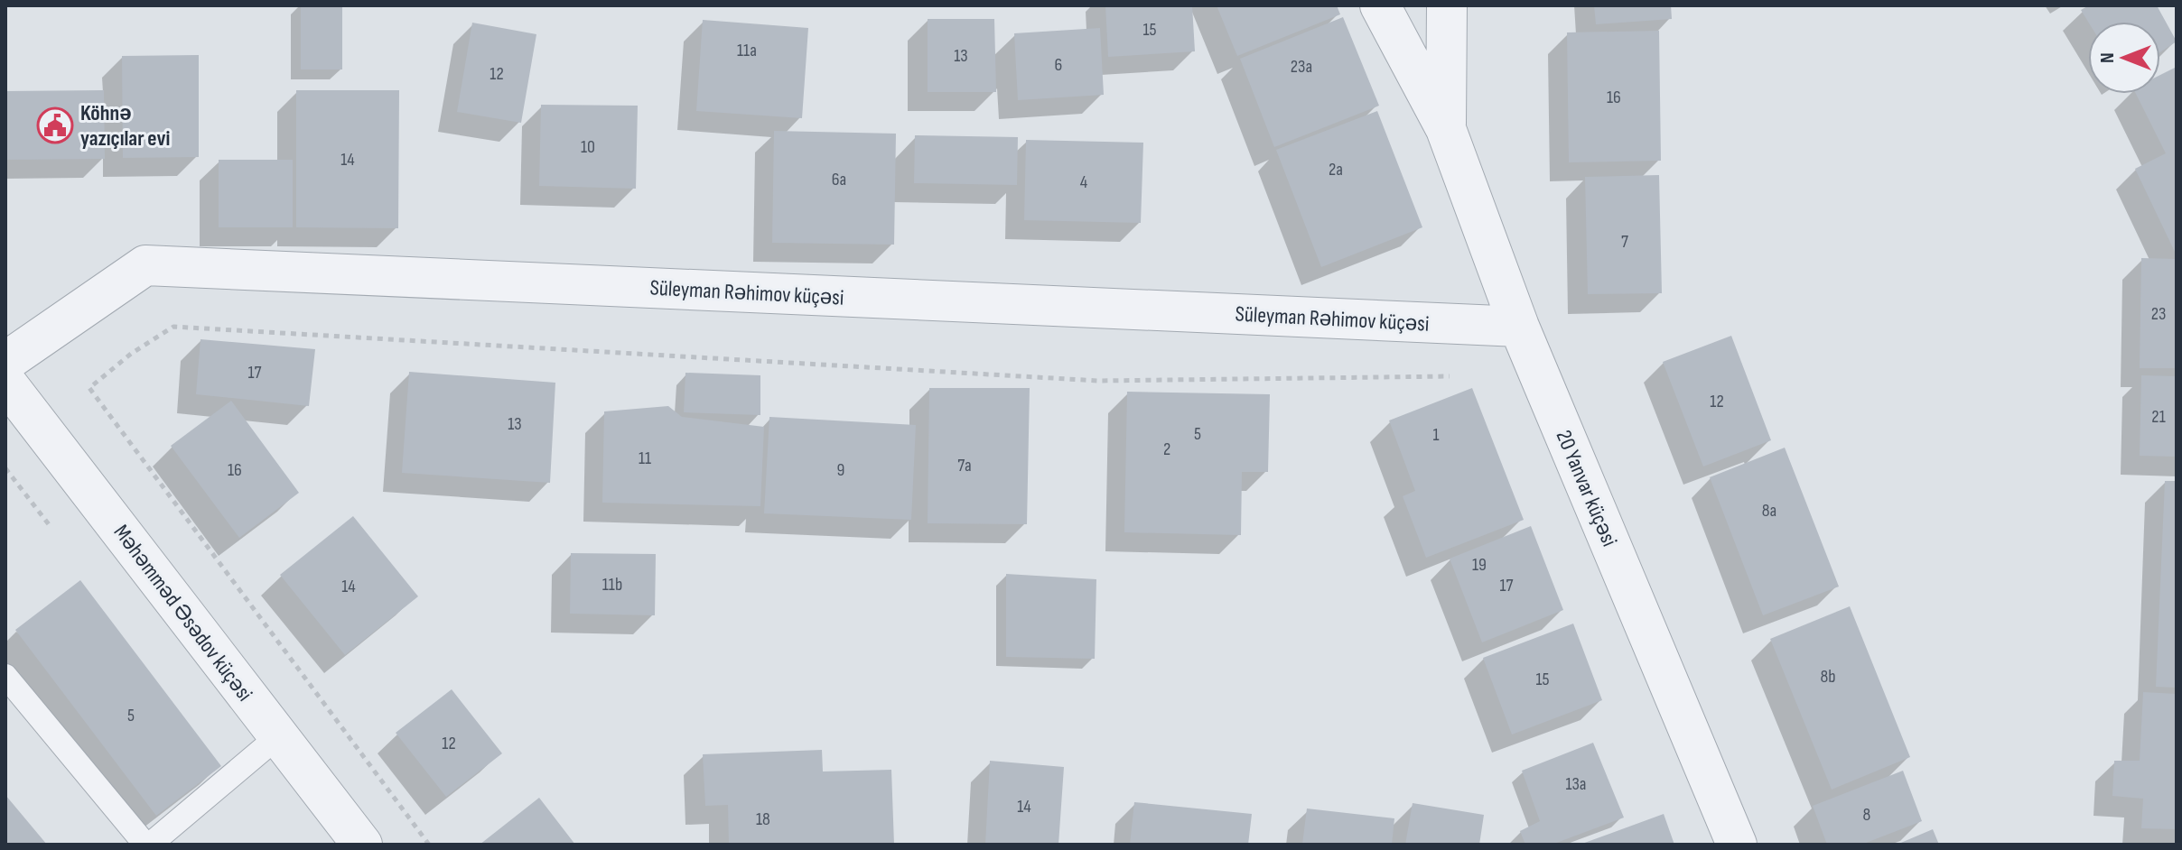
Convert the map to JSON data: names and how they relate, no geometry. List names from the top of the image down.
{
  "streets": {
    "street": ["Süleyman Rəhimov küçəsi", "20 Yanvar küçəsi", "Məhəmməd Əsədov küçəsi"]
  },
  "crossings": [
    ["Süleyman Rəhimov küçəsi", "20 Yanvar küçəsi"]
  ],
  "places": {
    "public building": ["Köhnə yazıçılar evi"]
  },
  "house_numbers": [
    "15",
    "11a",
    "13",
    "6",
    "23a",
    "12",
    "16",
    "10",
    "14",
    "2a",
    "6a",
    "4",
    "7",
    "23",
    "17",
    "12",
    "21",
    "13",
    "5",
    "1",
    "2",
    "11",
    "7a",
    "16",
    "9",
    "8a",
    "19",
    "11b",
    "17",
    "14",
    "8b",
    "15",
    "5",
    "12",
    "13a",
    "14",
    "8",
    "18"
  ],
  "north": "left"
}
